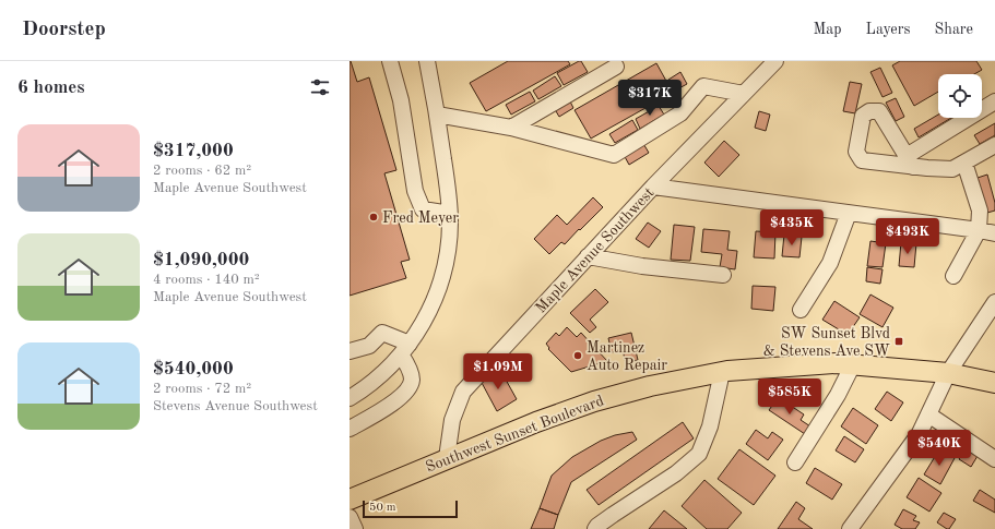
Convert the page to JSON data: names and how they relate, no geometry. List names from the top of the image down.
{
  "streets": {
    "main road": ["Southwest Sunset Boulevard"],
    "street": ["Maple Avenue Southwest"]
  },
  "crossings": [
    ["Maple Avenue Southwest", "Southwest Sunset Boulevard"]
  ],
  "places": {
    "other": ["Fred Meyer", "Martinez Auto Repair"],
    "transit": ["SW Sunset Blvd & Stevens Ave SW"]
  },
  "scale_bar": "50 m",
  "page": {
    "header": "Doorstep",
    "nav": ["Map", "Layers", "Share"],
    "heading": "6 homes",
    "price": [
      "$317K",
      "$435K",
      "$493K",
      "$1.09M",
      "$585K",
      "$540K"
    ],
    "list": [
      {
        "name": "$317,000",
        "note": "2 rooms · 62 m² · Maple Avenue Southwest"
      },
      {
        "name": "$1,090,000",
        "note": "4 rooms · 140 m² · Maple Avenue Southwest"
      },
      {
        "name": "$540,000",
        "note": "2 rooms · 72 m² · Stevens Avenue Southwest"
      }
    ],
    "scale": "50 m"
  }
}
